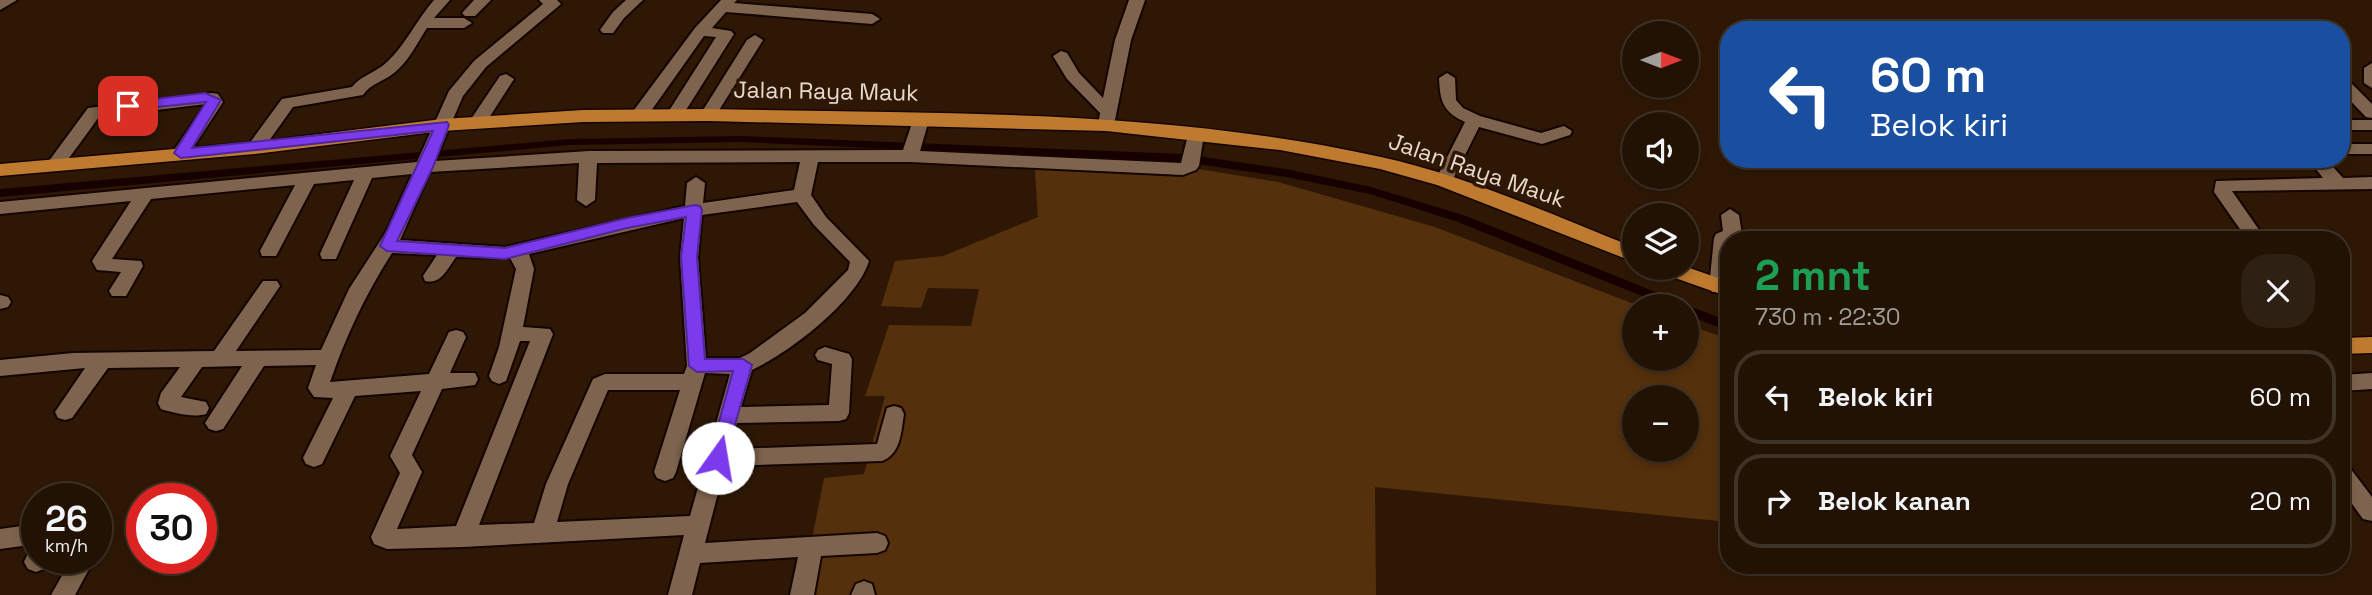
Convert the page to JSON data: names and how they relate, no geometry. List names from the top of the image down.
{
  "streets": {
    "main road": ["Jalan Raya Mauk"]
  },
  "north": "right",
  "page": {
    "map_buttons": ["+", "−"],
    "turn": ["60 m", "Belok kiri"],
    "heading": ["2 mnt", "730 m · 22:30"],
    "list": [
      {
        "name": "Belok kiri",
        "value": "60 m"
      },
      {
        "name": "Belok kanan",
        "value": "20 m"
      }
    ],
    "speed": "26 km/h",
    "limit": "30"
  }
}
